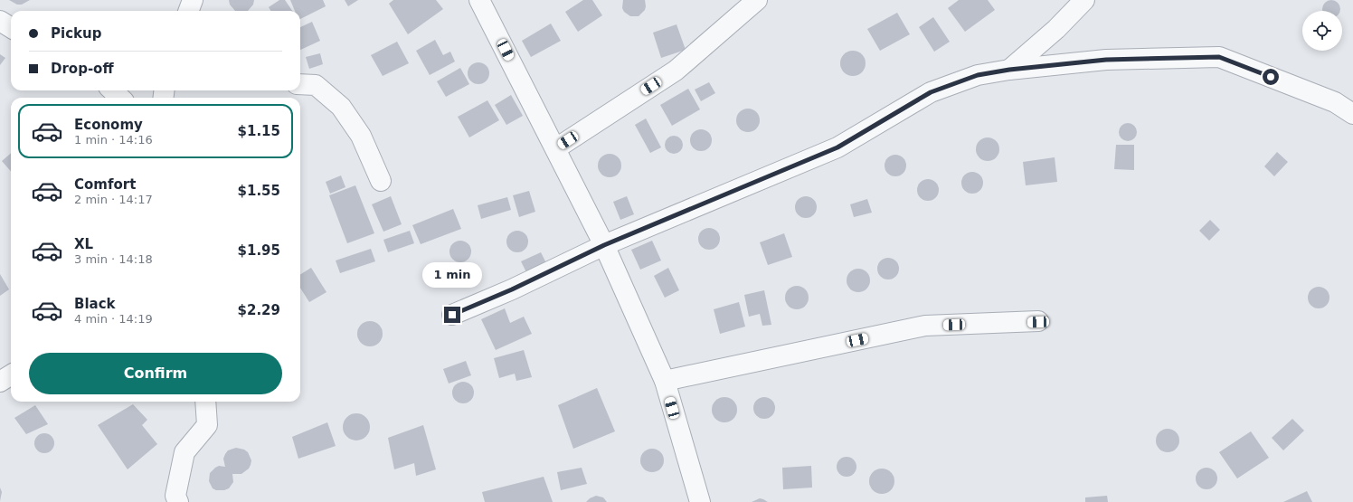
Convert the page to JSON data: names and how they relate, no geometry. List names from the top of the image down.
{
  "page": {
    "banner": ["Pickup", "Drop-off"],
    "list": [
      {
        "name": "Economy",
        "note": "1 min · 14:16",
        "value": "$1.15"
      },
      {
        "name": "Comfort",
        "note": "2 min · 14:17",
        "value": "$1.55"
      },
      {
        "name": "XL",
        "note": "3 min · 14:18",
        "value": "$1.95"
      },
      {
        "name": "Black",
        "note": "4 min · 14:19",
        "value": "$2.29"
      }
    ],
    "bubble": "1 min",
    "buttons": "Confirm"
  }
}
